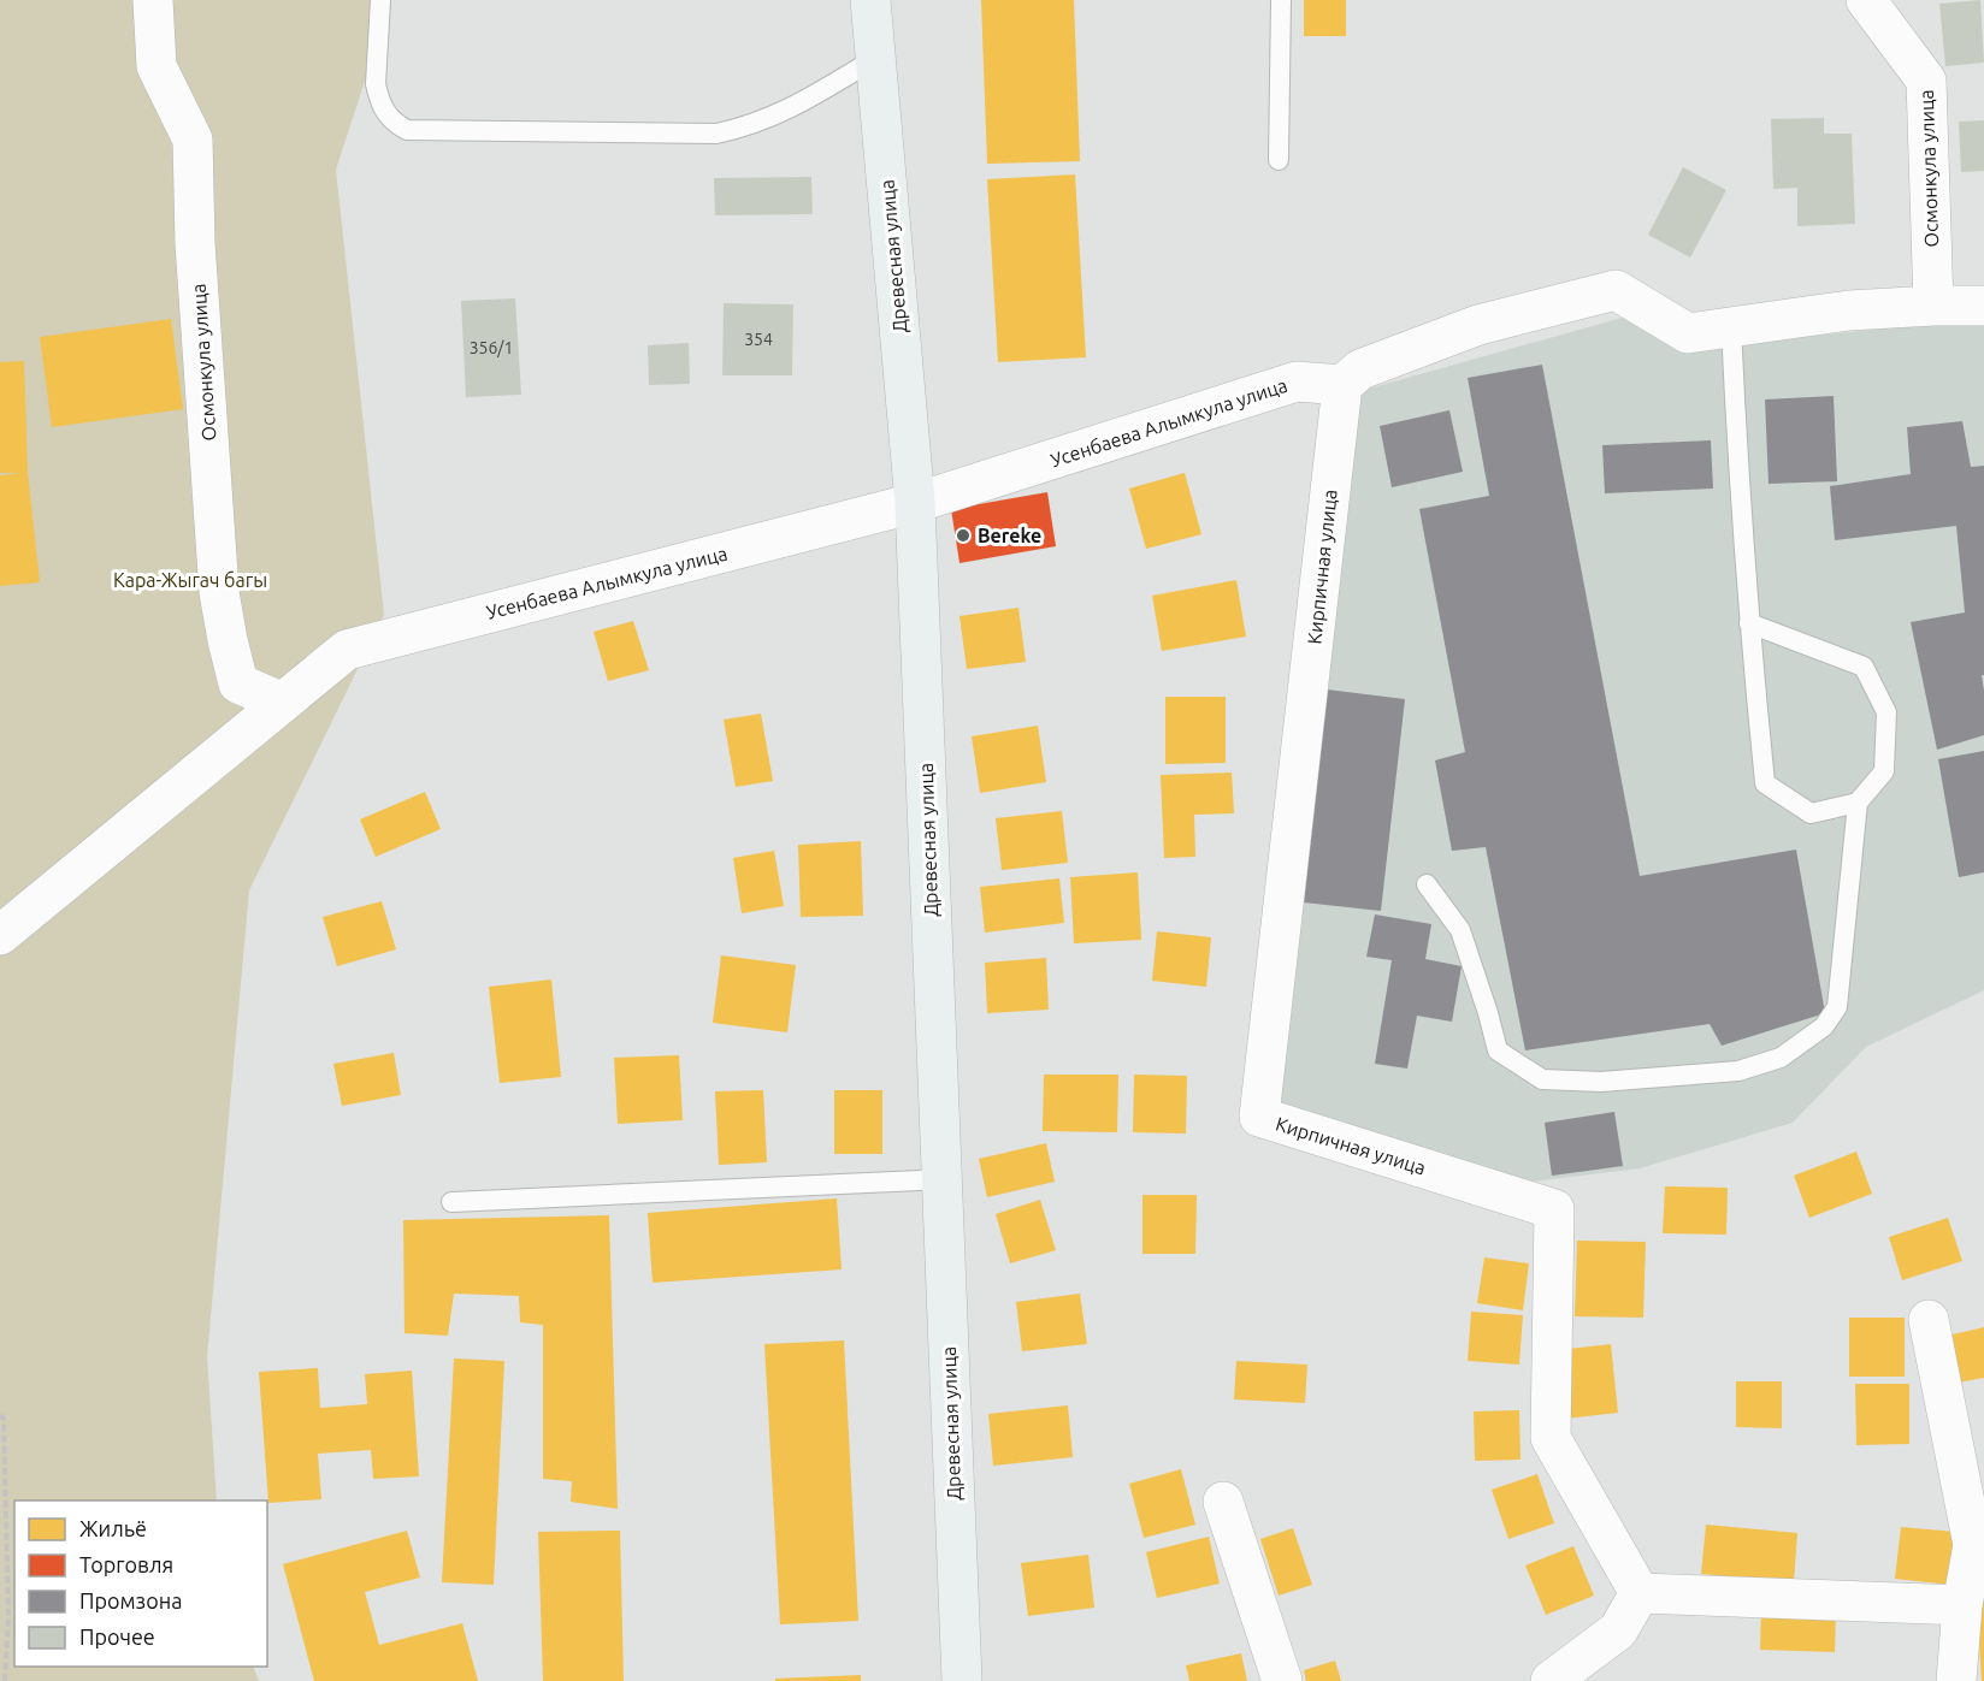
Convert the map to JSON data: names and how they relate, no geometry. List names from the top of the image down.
{
  "streets": {
    "street": [
      "Осмонкула улица",
      "Древесная улица",
      "Усенбаева Алымкула улица",
      "Кирпичная улица"
    ]
  },
  "crossings": [
    ["Осмонкула улица", "Усенбаева Алымкула улица"],
    ["Древесная улица", "Усенбаева Алымкула улица"],
    ["Усенбаева Алымкула улица", "Кирпичная улица"]
  ],
  "parks": ["Кара-Жыгач багы"],
  "places": ["Bereke"],
  "house_numbers": ["354", "356/1"],
  "legend": [
    "Жильё",
    "Торговля",
    "Промзона",
    "Прочее"
  ]
}
